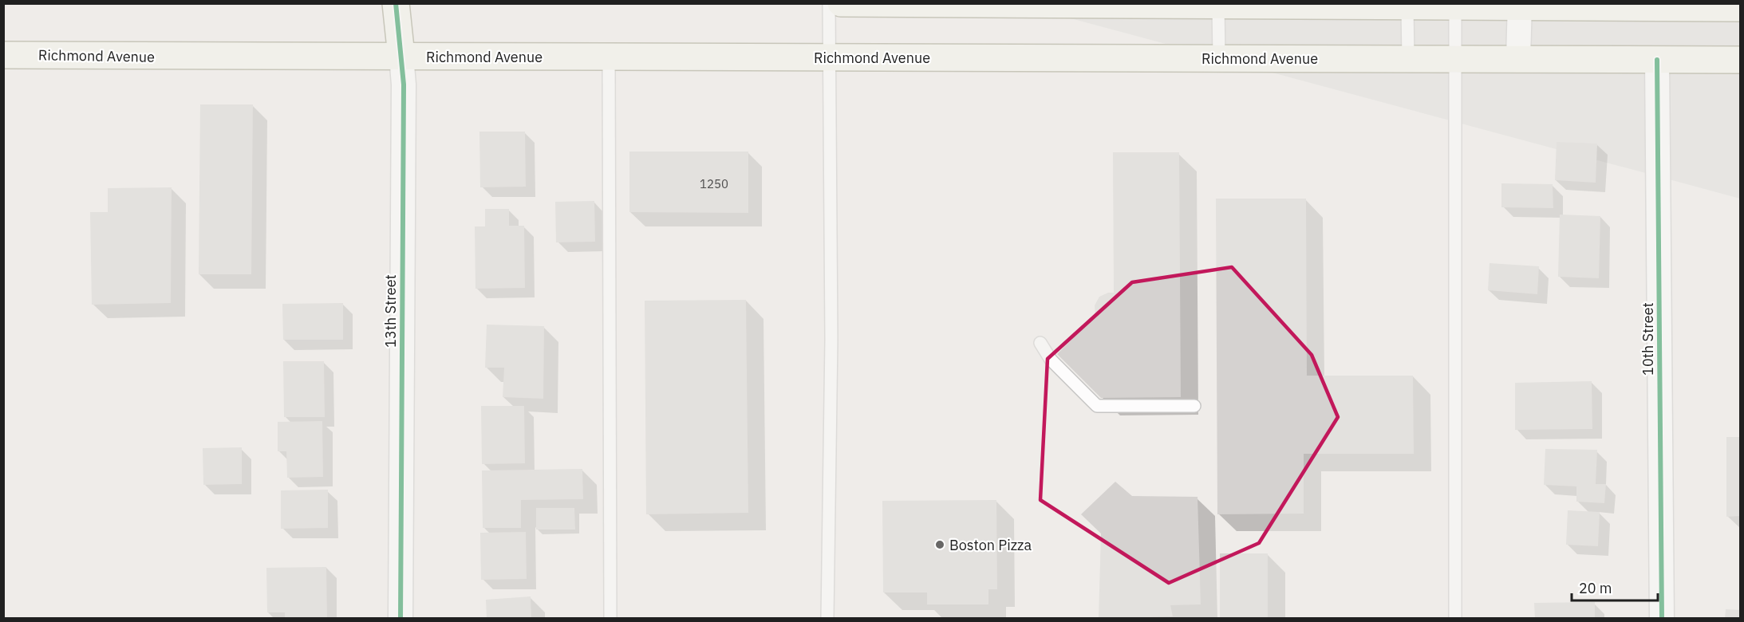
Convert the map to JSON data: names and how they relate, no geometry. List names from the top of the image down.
{
  "streets": {
    "main road": ["Richmond Avenue", "13th Street"],
    "street": ["10th Street"]
  },
  "crossings": [
    ["Richmond Avenue", "13th Street"],
    ["Richmond Avenue", "10th Street"]
  ],
  "places": ["Boston Pizza"],
  "house_numbers": ["1250"],
  "scale_bar": "20 m"
}
